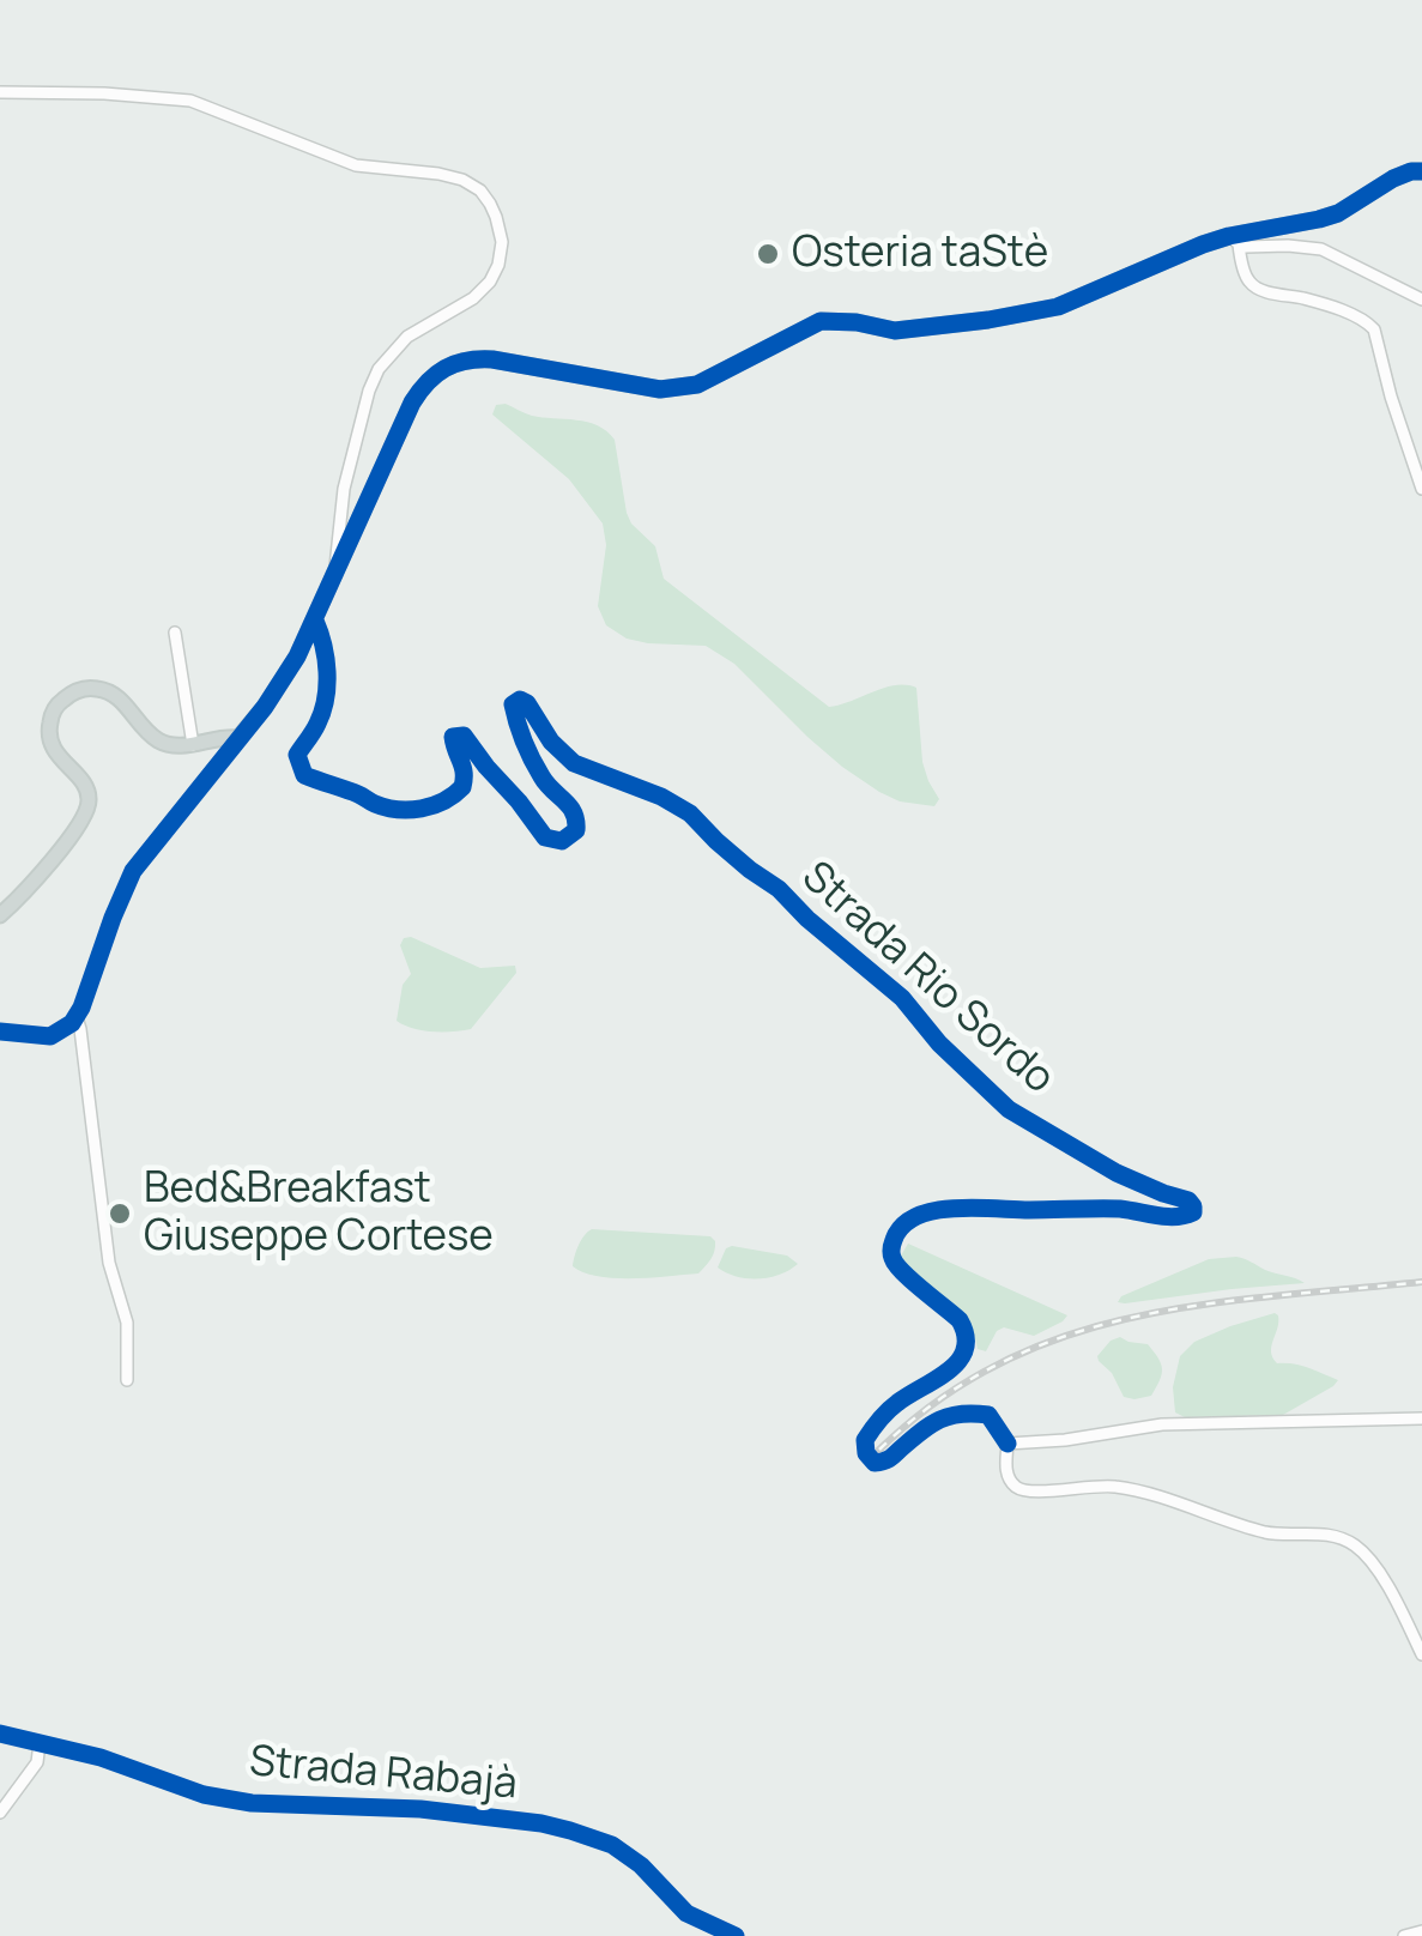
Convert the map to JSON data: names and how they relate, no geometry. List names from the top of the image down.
{
  "streets": {
    "street": ["Strada Rio Sordo", "Strada Rabajà"]
  },
  "places": ["Osteria taStè", "Bed&Breakfast Giuseppe Cortese"]
}
